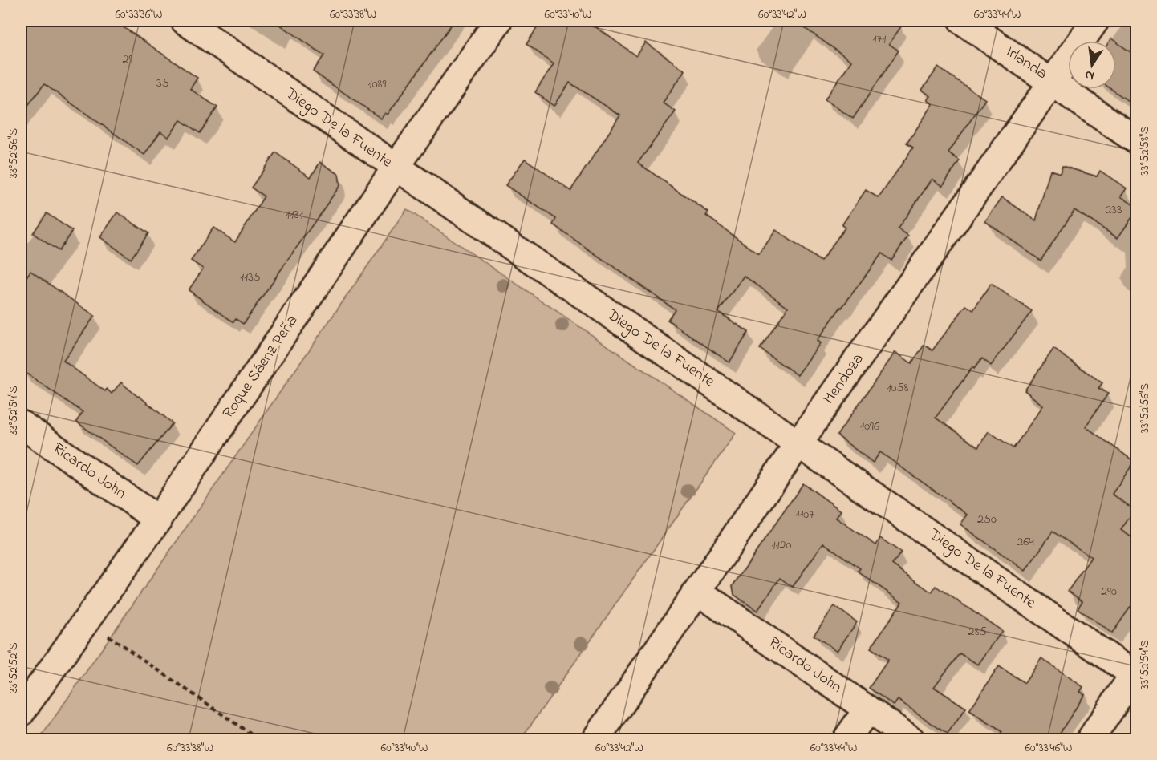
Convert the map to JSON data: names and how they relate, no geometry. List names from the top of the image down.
{
  "streets": {
    "street": [
      "Irlanda",
      "Diego De la Fuente",
      "Roque Sáenz Peña",
      "Mendoza",
      "Ricardo John"
    ]
  },
  "crossings": [
    ["Irlanda", "Mendoza"],
    ["Diego De la Fuente", "Roque Sáenz Peña"],
    ["Diego De la Fuente", "Mendoza"],
    ["Roque Sáenz Peña", "Ricardo John"],
    ["Mendoza", "Ricardo John"]
  ],
  "house_numbers": [
    "171",
    "29",
    "35",
    "1089",
    "233",
    "1131",
    "1135",
    "1058",
    "1096",
    "1107",
    "250",
    "264",
    "1120",
    "290",
    "285"
  ],
  "north": "bottom",
  "coordinates": [
    "60°33'36\"W",
    "60°33'38\"W",
    "60°33'40\"W",
    "60°33'42\"W",
    "60°33'44\"W",
    "33°52'58\"S",
    "33°52'56\"S",
    "33°52'54\"S",
    "33°52'52\"S",
    "60°33'46\"W"
  ]
}
